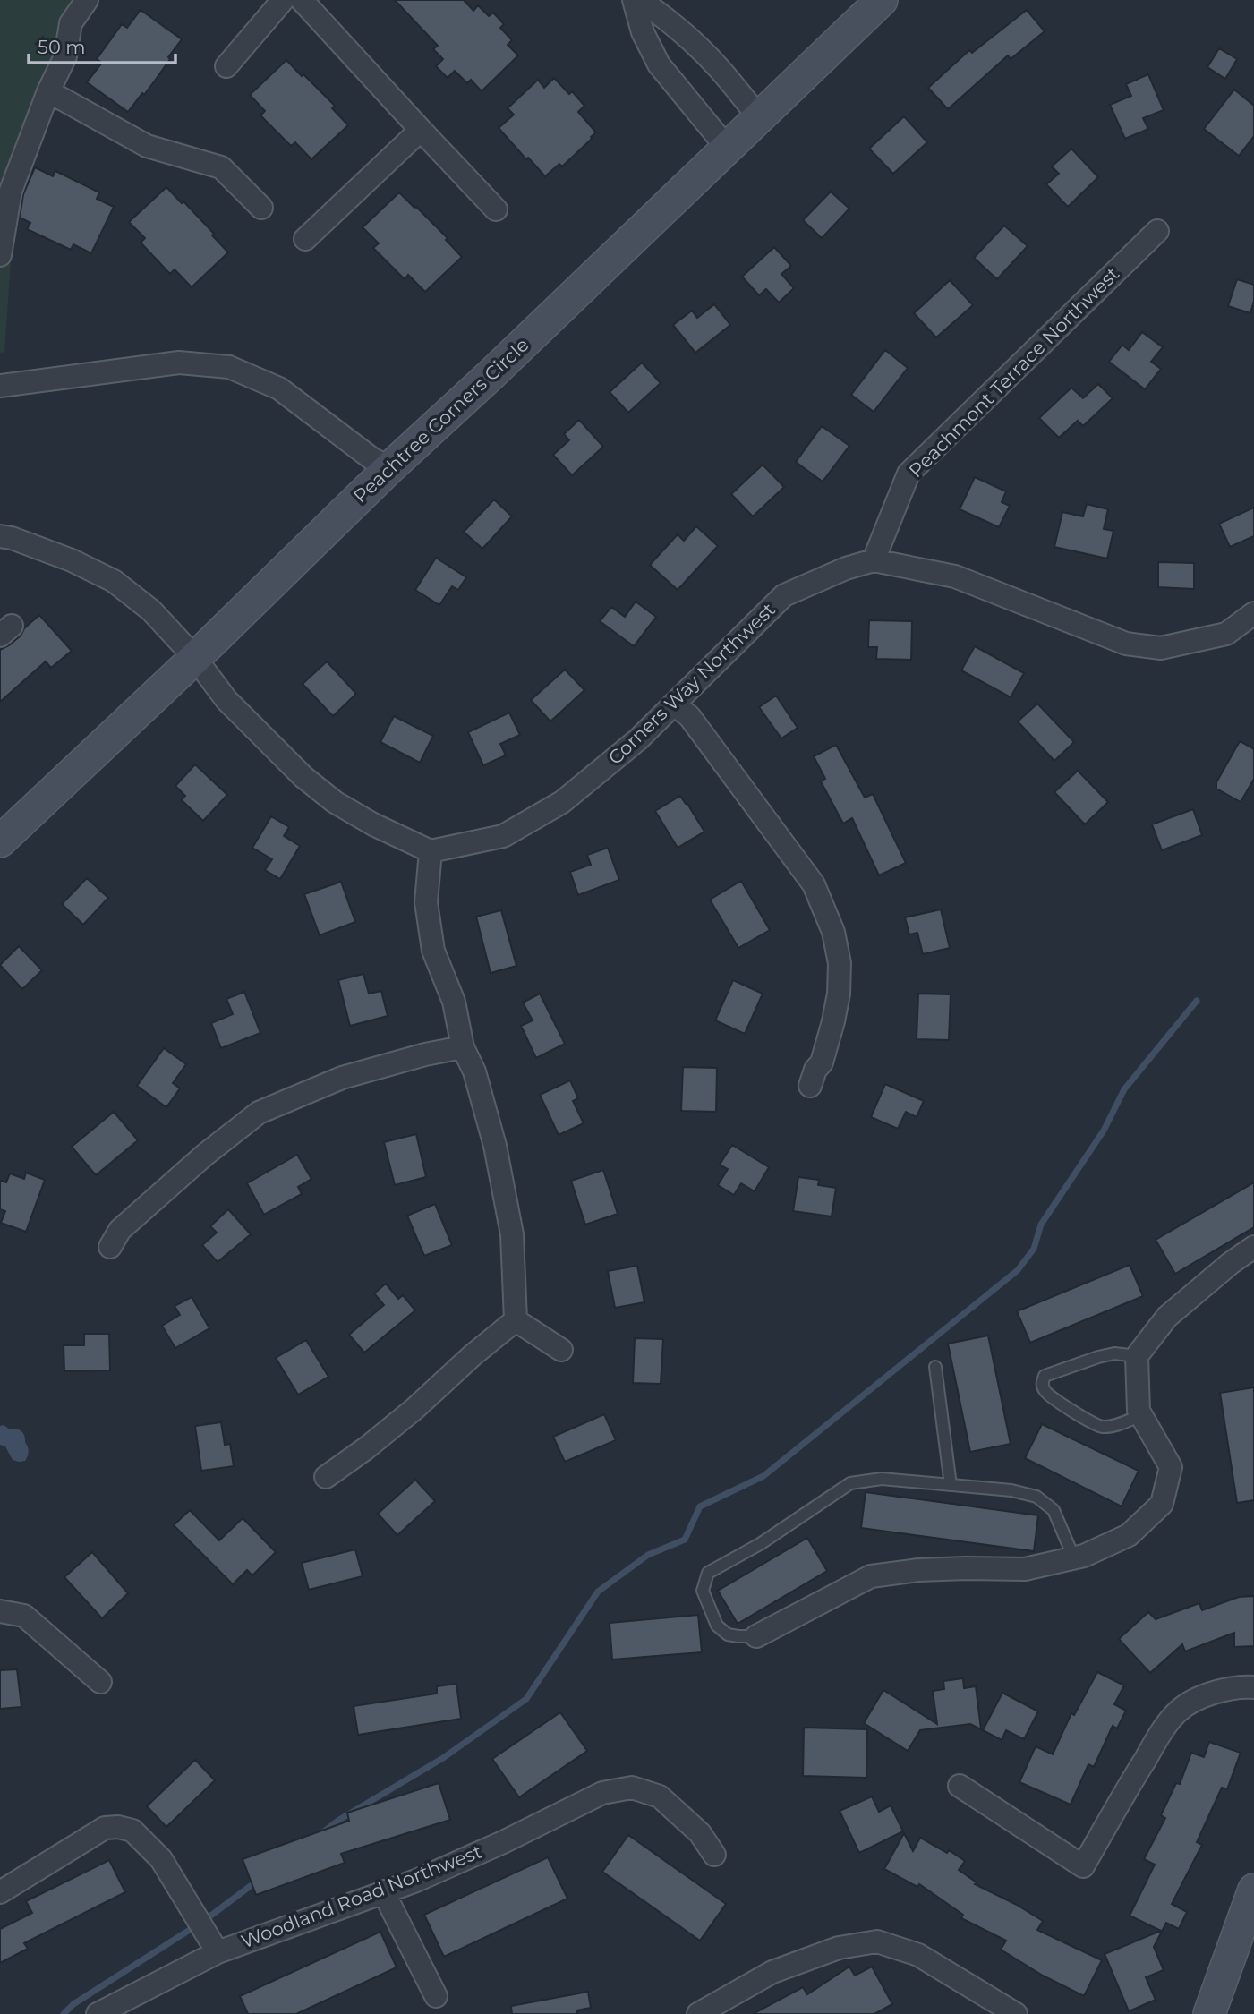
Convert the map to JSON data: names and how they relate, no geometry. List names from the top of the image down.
{
  "streets": {
    "street": [
      "Peachmont Terrace Northwest",
      "Peachtree Corners Circle",
      "Corners Way Northwest",
      "Woodland Road Northwest"
    ]
  },
  "crossings": [
    ["Peachmont Terrace Northwest", "Corners Way Northwest"]
  ],
  "scale_bar": "50 m"
}
